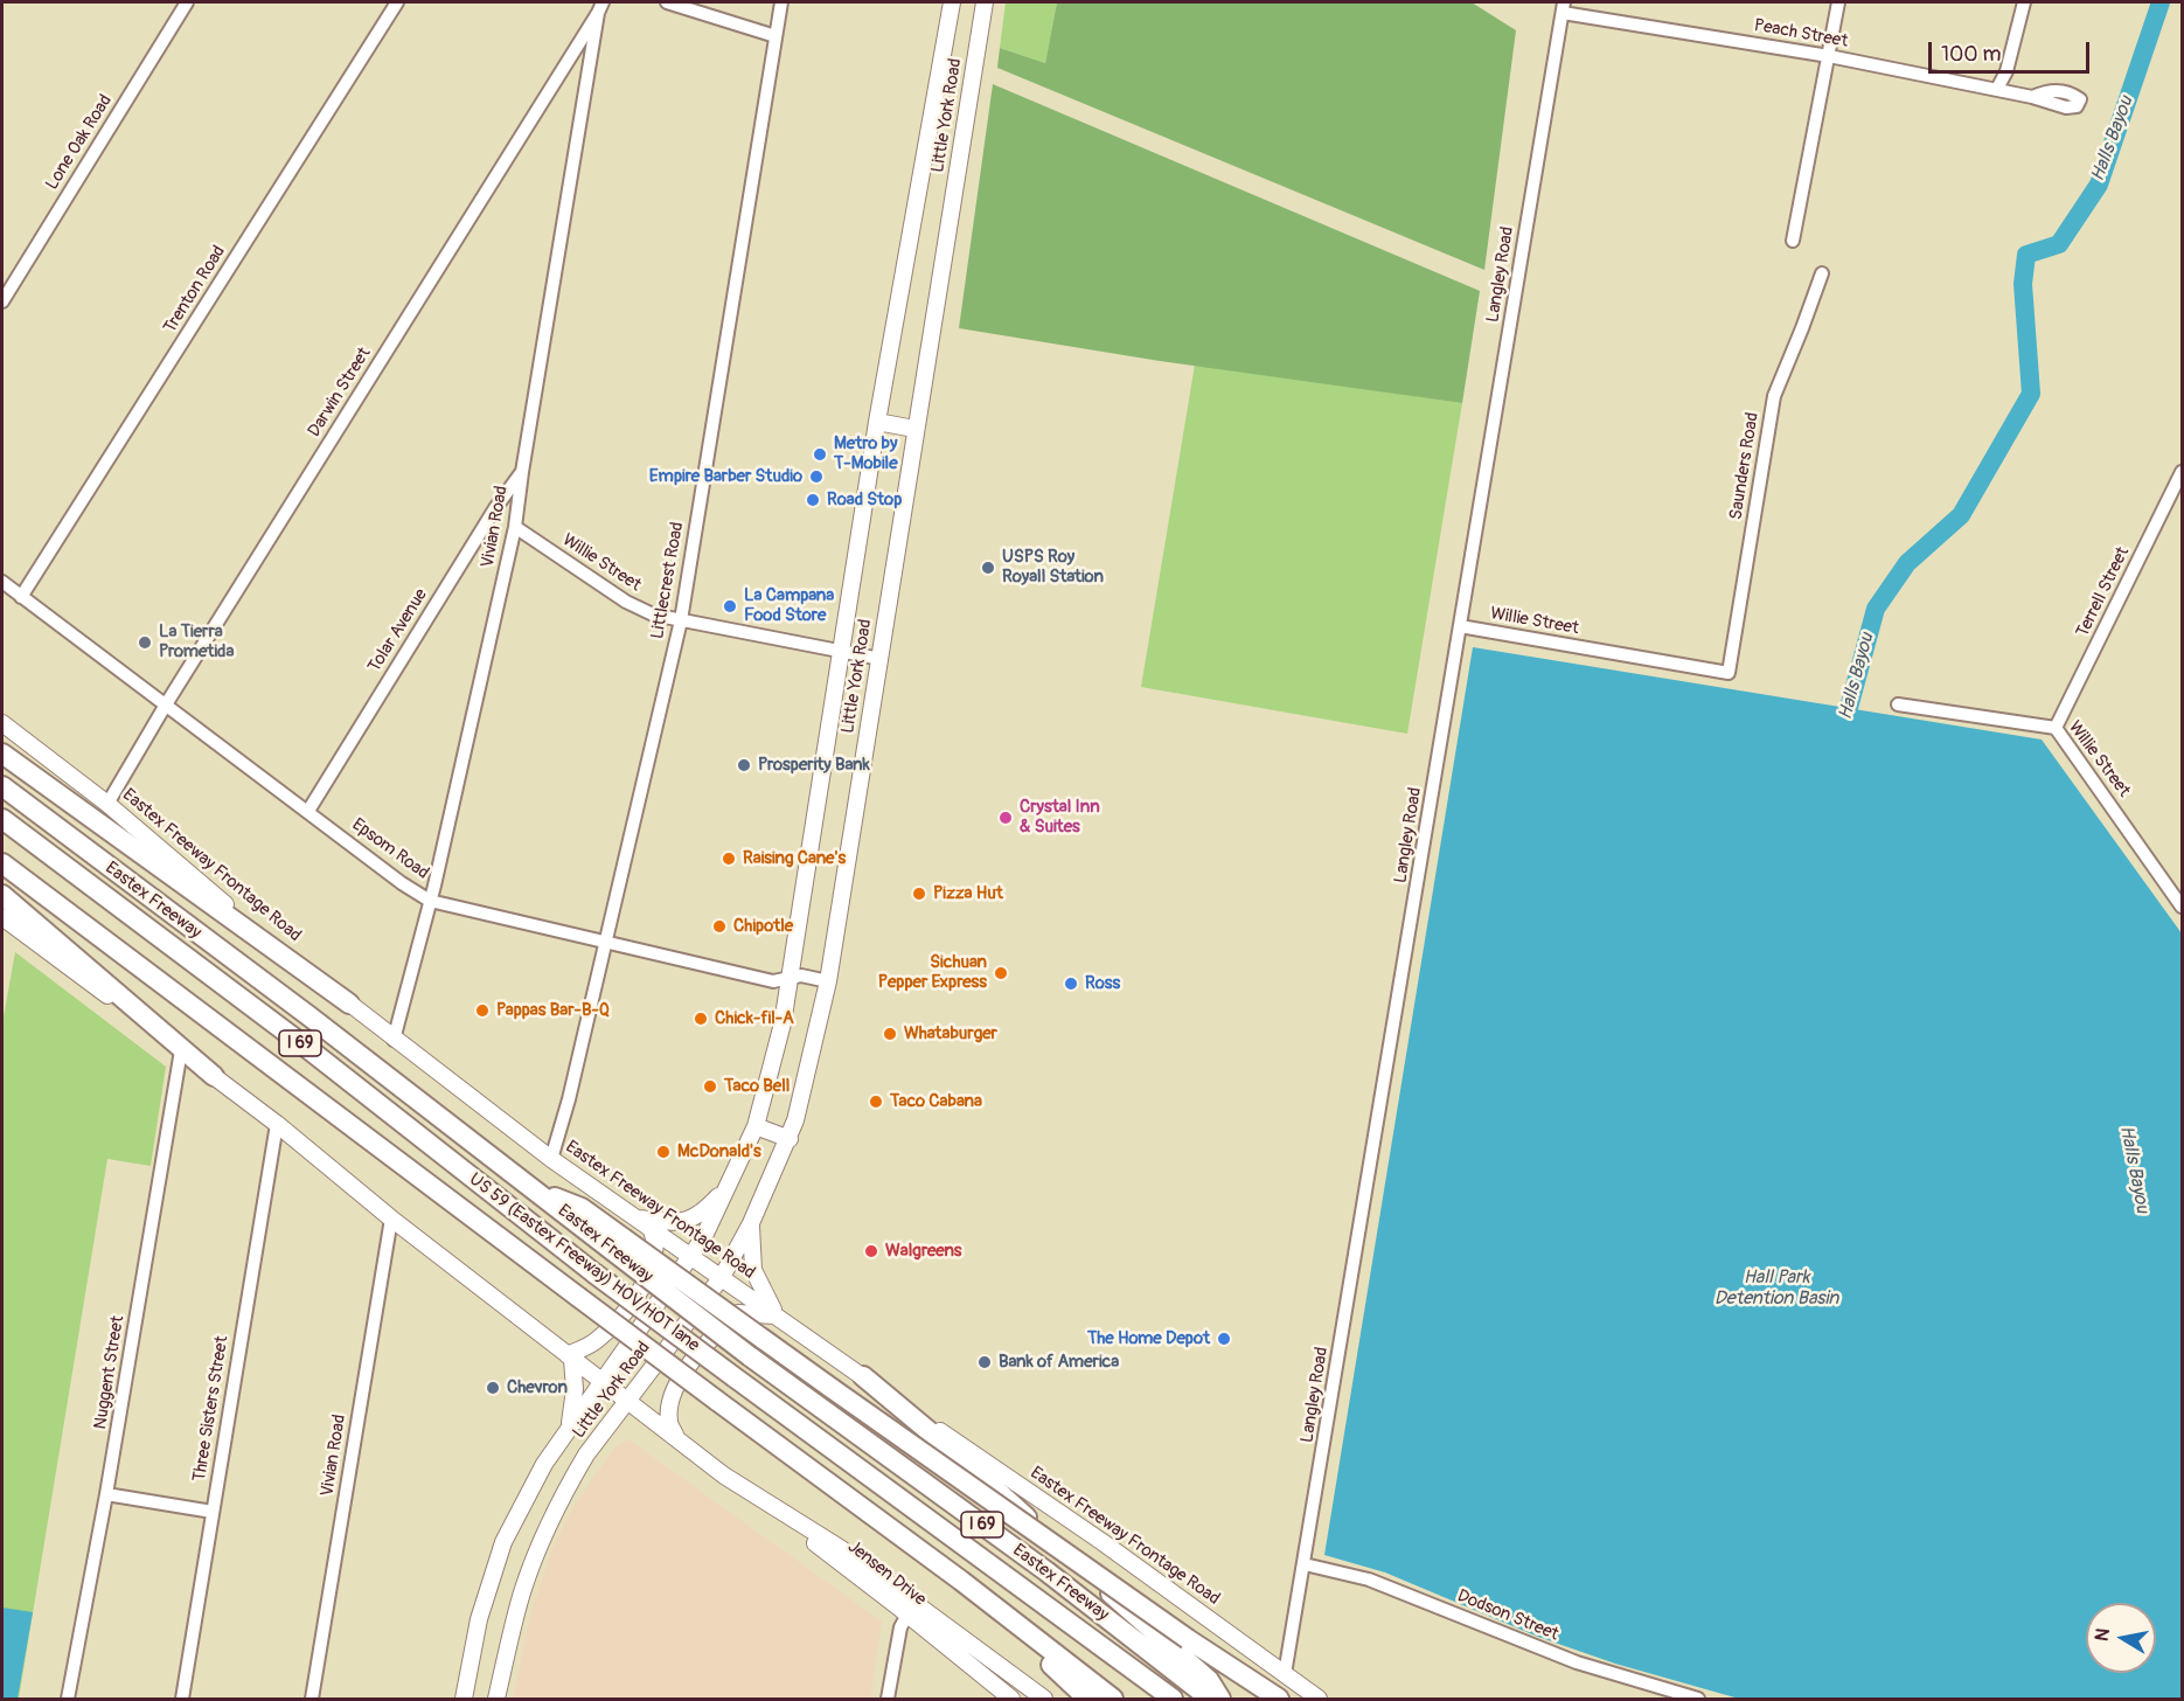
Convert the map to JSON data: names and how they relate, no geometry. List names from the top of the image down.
{
  "streets": {
    "highway": ["Eastex Freeway", "I 69", "US 59 (Eastex Freeway) HOV/HOT lane"],
    "main road": ["Little York Road", "Eastex Freeway Frontage Road", "Jensen Drive"],
    "street": [
      "Peach Street",
      "Lone Oak Road",
      "Langley Road",
      "Trenton Road",
      "Darwin Street",
      "Saunders Road",
      "Vivian Road",
      "Willie Street",
      "Littlecrest Road",
      "Terrell Street",
      "Tolar Avenue",
      "Epsom Road",
      "Nuggent Street",
      "Three Sisters Street",
      "Dodson Street"
    ]
  },
  "crossings": [
    ["Peach Street", "Langley Road"],
    ["Little York Road", "Willie Street"],
    ["Little York Road", "Epsom Road"],
    ["Little York Road", "Eastex Freeway Frontage Road"],
    ["Langley Road", "Willie Street"],
    ["Langley Road", "Eastex Freeway Frontage Road"],
    ["Langley Road", "Dodson Street"],
    ["Trenton Road", "Epsom Road"],
    ["Darwin Street", "Vivian Road"],
    ["Darwin Street", "Epsom Road"],
    ["Darwin Street", "Eastex Freeway Frontage Road"],
    ["Saunders Road", "Willie Street"],
    ["Vivian Road", "Willie Street"],
    ["Vivian Road", "Tolar Avenue"],
    ["Vivian Road", "Epsom Road"],
    ["Vivian Road", "Eastex Freeway Frontage Road"],
    ["Willie Street", "Littlecrest Road"],
    ["Willie Street", "Terrell Street"],
    ["Littlecrest Road", "Epsom Road"],
    ["Littlecrest Road", "Eastex Freeway Frontage Road"],
    ["Tolar Avenue", "Epsom Road"]
  ],
  "water": ["Halls Bayou", "Hall Park Detention Basin"],
  "places": [
    "Metro by T-Mobile",
    "Empire Barber Studio",
    "Road Stop",
    "USPS Roy Royall Station",
    "La Campana Food Store",
    "La Tierra Prometida",
    "Prosperity Bank",
    "Crystal Inn & Suites",
    "Raising Cane's",
    "Pizza Hut",
    "Chipotle",
    "Sichuan Pepper Express",
    "Ross",
    "Pappas Bar-B-Q",
    "Chick-fil-A",
    "Whataburger",
    "Taco Bell",
    "Taco Cabana",
    "McDonald's",
    "Walgreens",
    "The Home Depot",
    "Bank of America",
    "Chevron"
  ],
  "scale_bar": "100 m",
  "north": "left"
}
